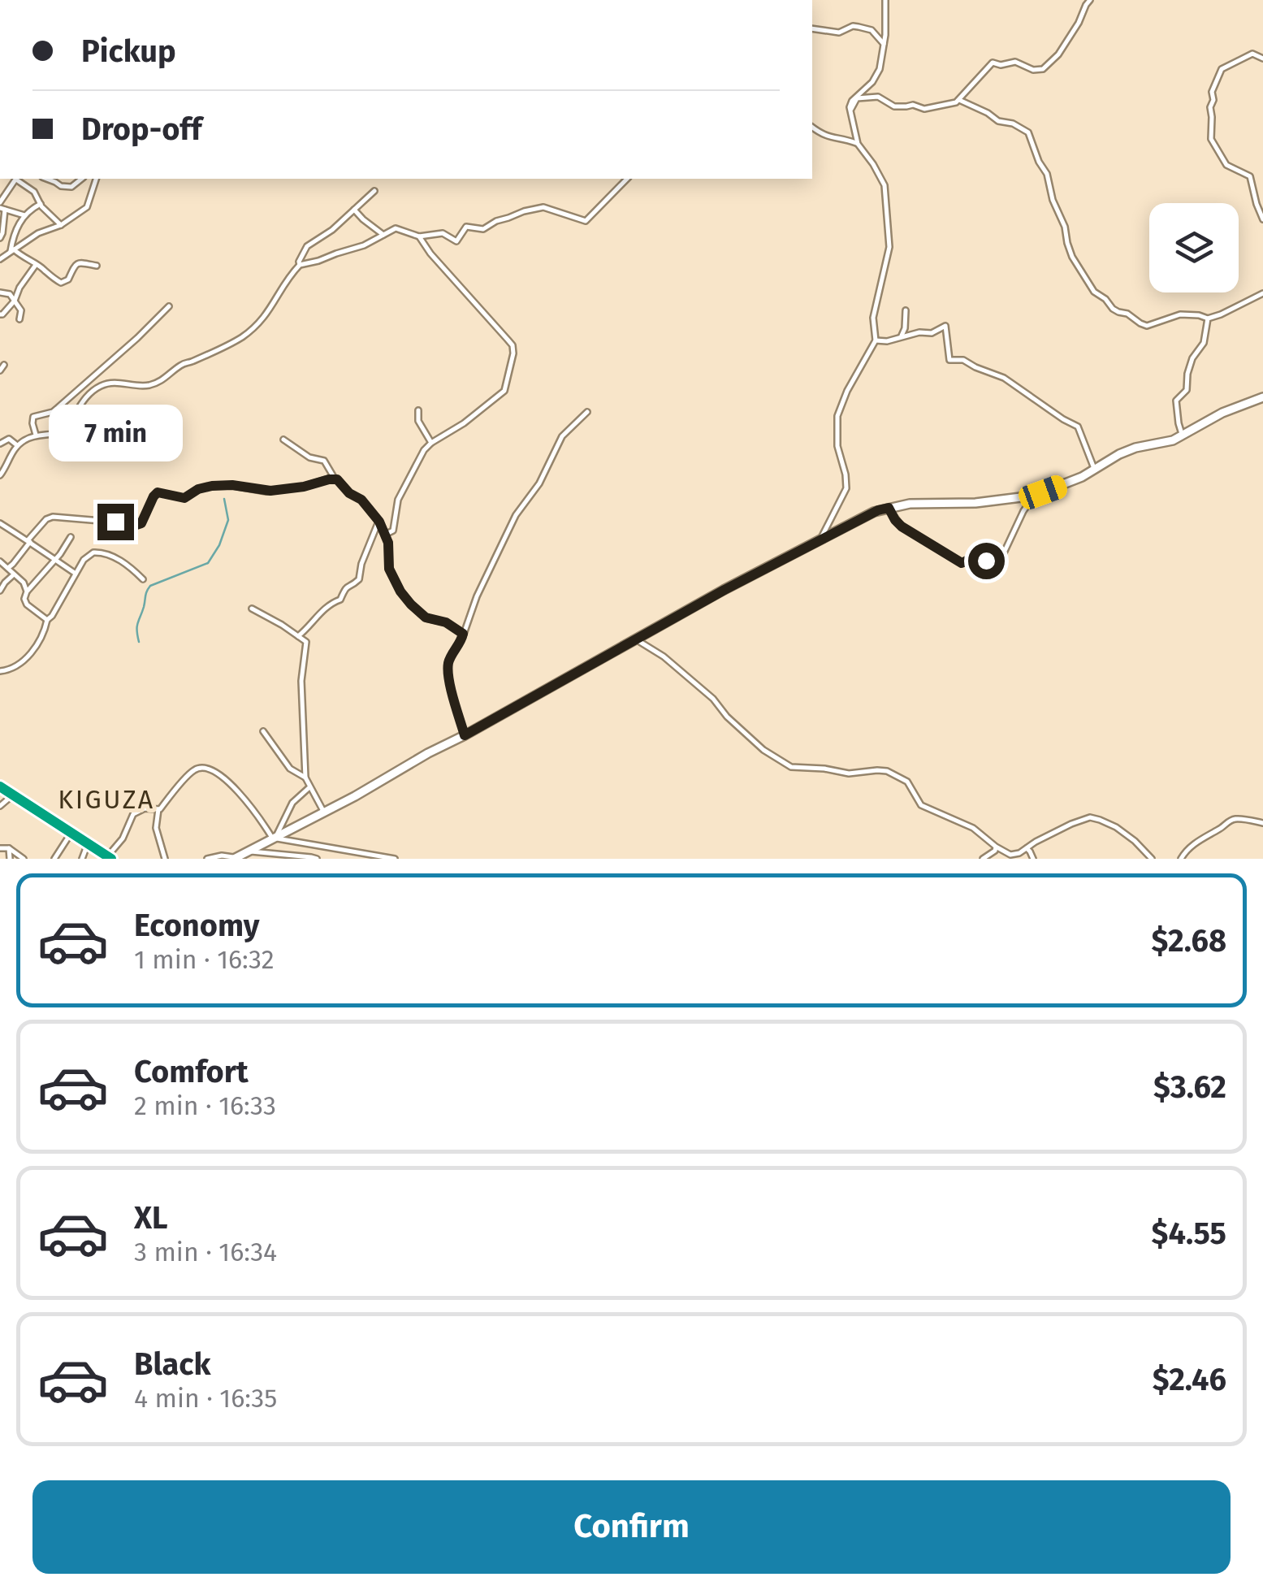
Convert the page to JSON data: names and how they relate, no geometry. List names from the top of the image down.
{
  "districts": ["KIGUZA"],
  "page": {
    "banner": ["Pickup", "Drop-off"],
    "bubble": "7 min",
    "list": [
      {
        "name": "Economy",
        "note": "1 min · 16:32",
        "value": "$2.68"
      },
      {
        "name": "Comfort",
        "note": "2 min · 16:33",
        "value": "$3.62"
      },
      {
        "name": "XL",
        "note": "3 min · 16:34",
        "value": "$4.55"
      },
      {
        "name": "Black",
        "note": "4 min · 16:35",
        "value": "$2.46"
      }
    ],
    "buttons": "Confirm"
  }
}
